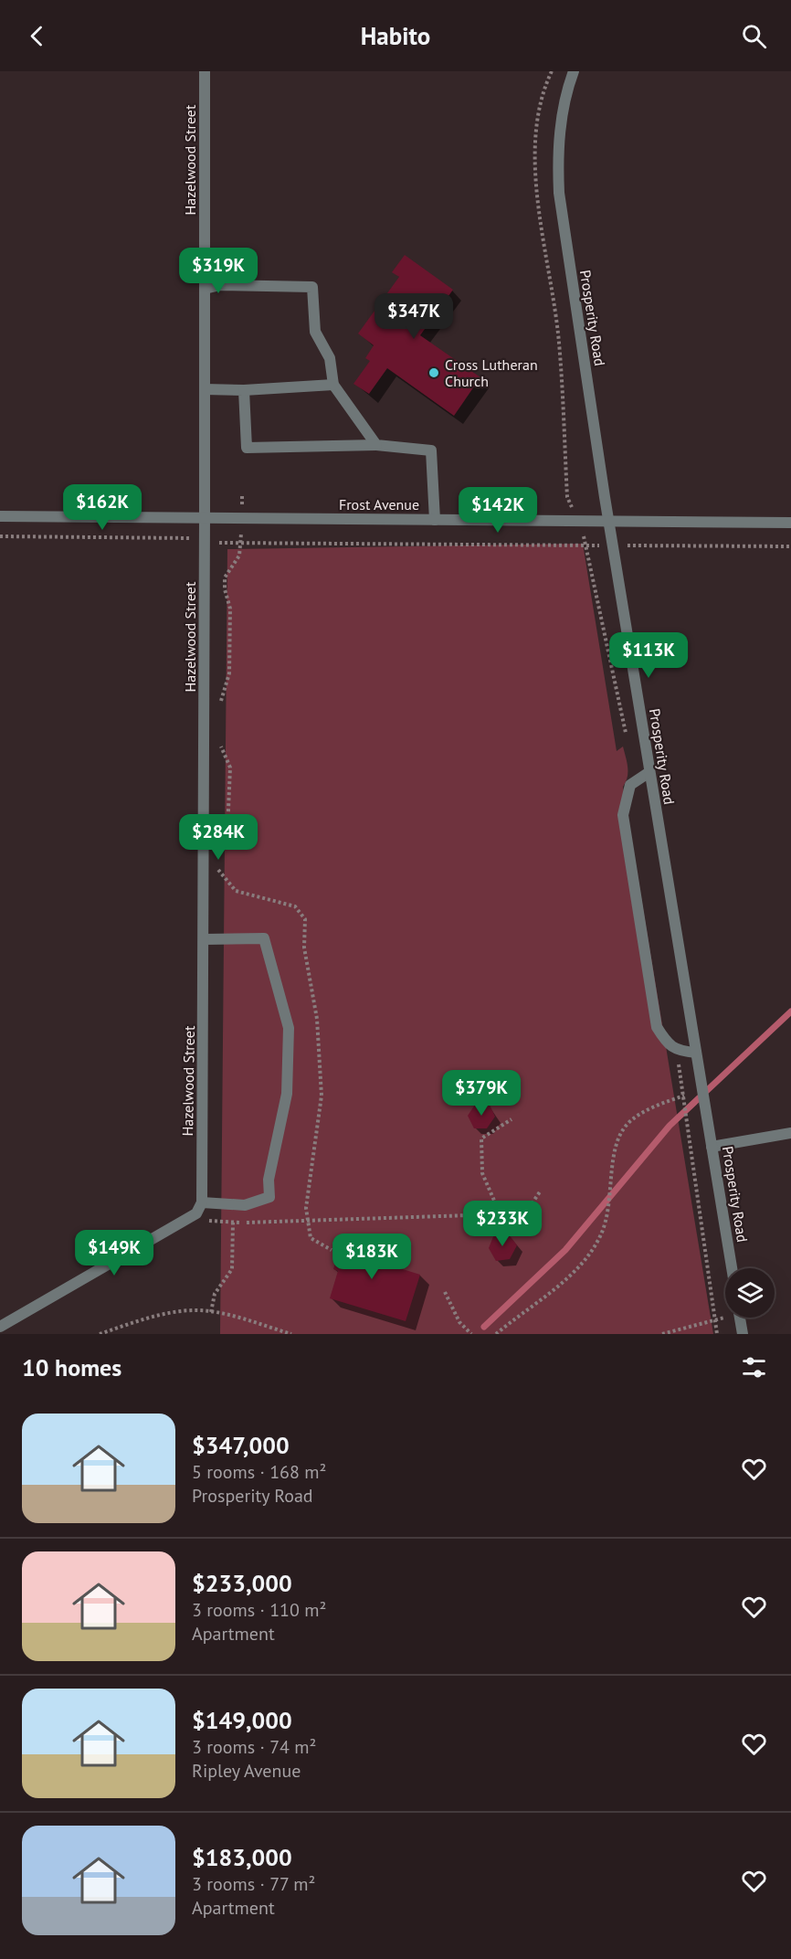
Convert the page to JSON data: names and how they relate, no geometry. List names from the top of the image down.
{
  "streets": {
    "street": ["Hazelwood Street", "Prosperity Road", "Frost Avenue"]
  },
  "crossings": [
    ["Hazelwood Street", "Frost Avenue"],
    ["Prosperity Road", "Frost Avenue"]
  ],
  "places": ["Cross Lutheran Church"],
  "page": {
    "header": "Habito",
    "price": [
      "$319K",
      "$347K",
      "$162K",
      "$142K",
      "$113K",
      "$284K",
      "$379K",
      "$233K",
      "$149K",
      "$183K"
    ],
    "heading": "10 homes",
    "list": [
      {
        "name": "$347,000",
        "note": "5 rooms · 168 m² · Prosperity Road"
      },
      {
        "name": "$233,000",
        "note": "3 rooms · 110 m² · Apartment"
      },
      {
        "name": "$149,000",
        "note": "3 rooms · 74 m² · Ripley Avenue"
      },
      {
        "name": "$183,000",
        "note": "3 rooms · 77 m² · Apartment"
      }
    ]
  }
}
